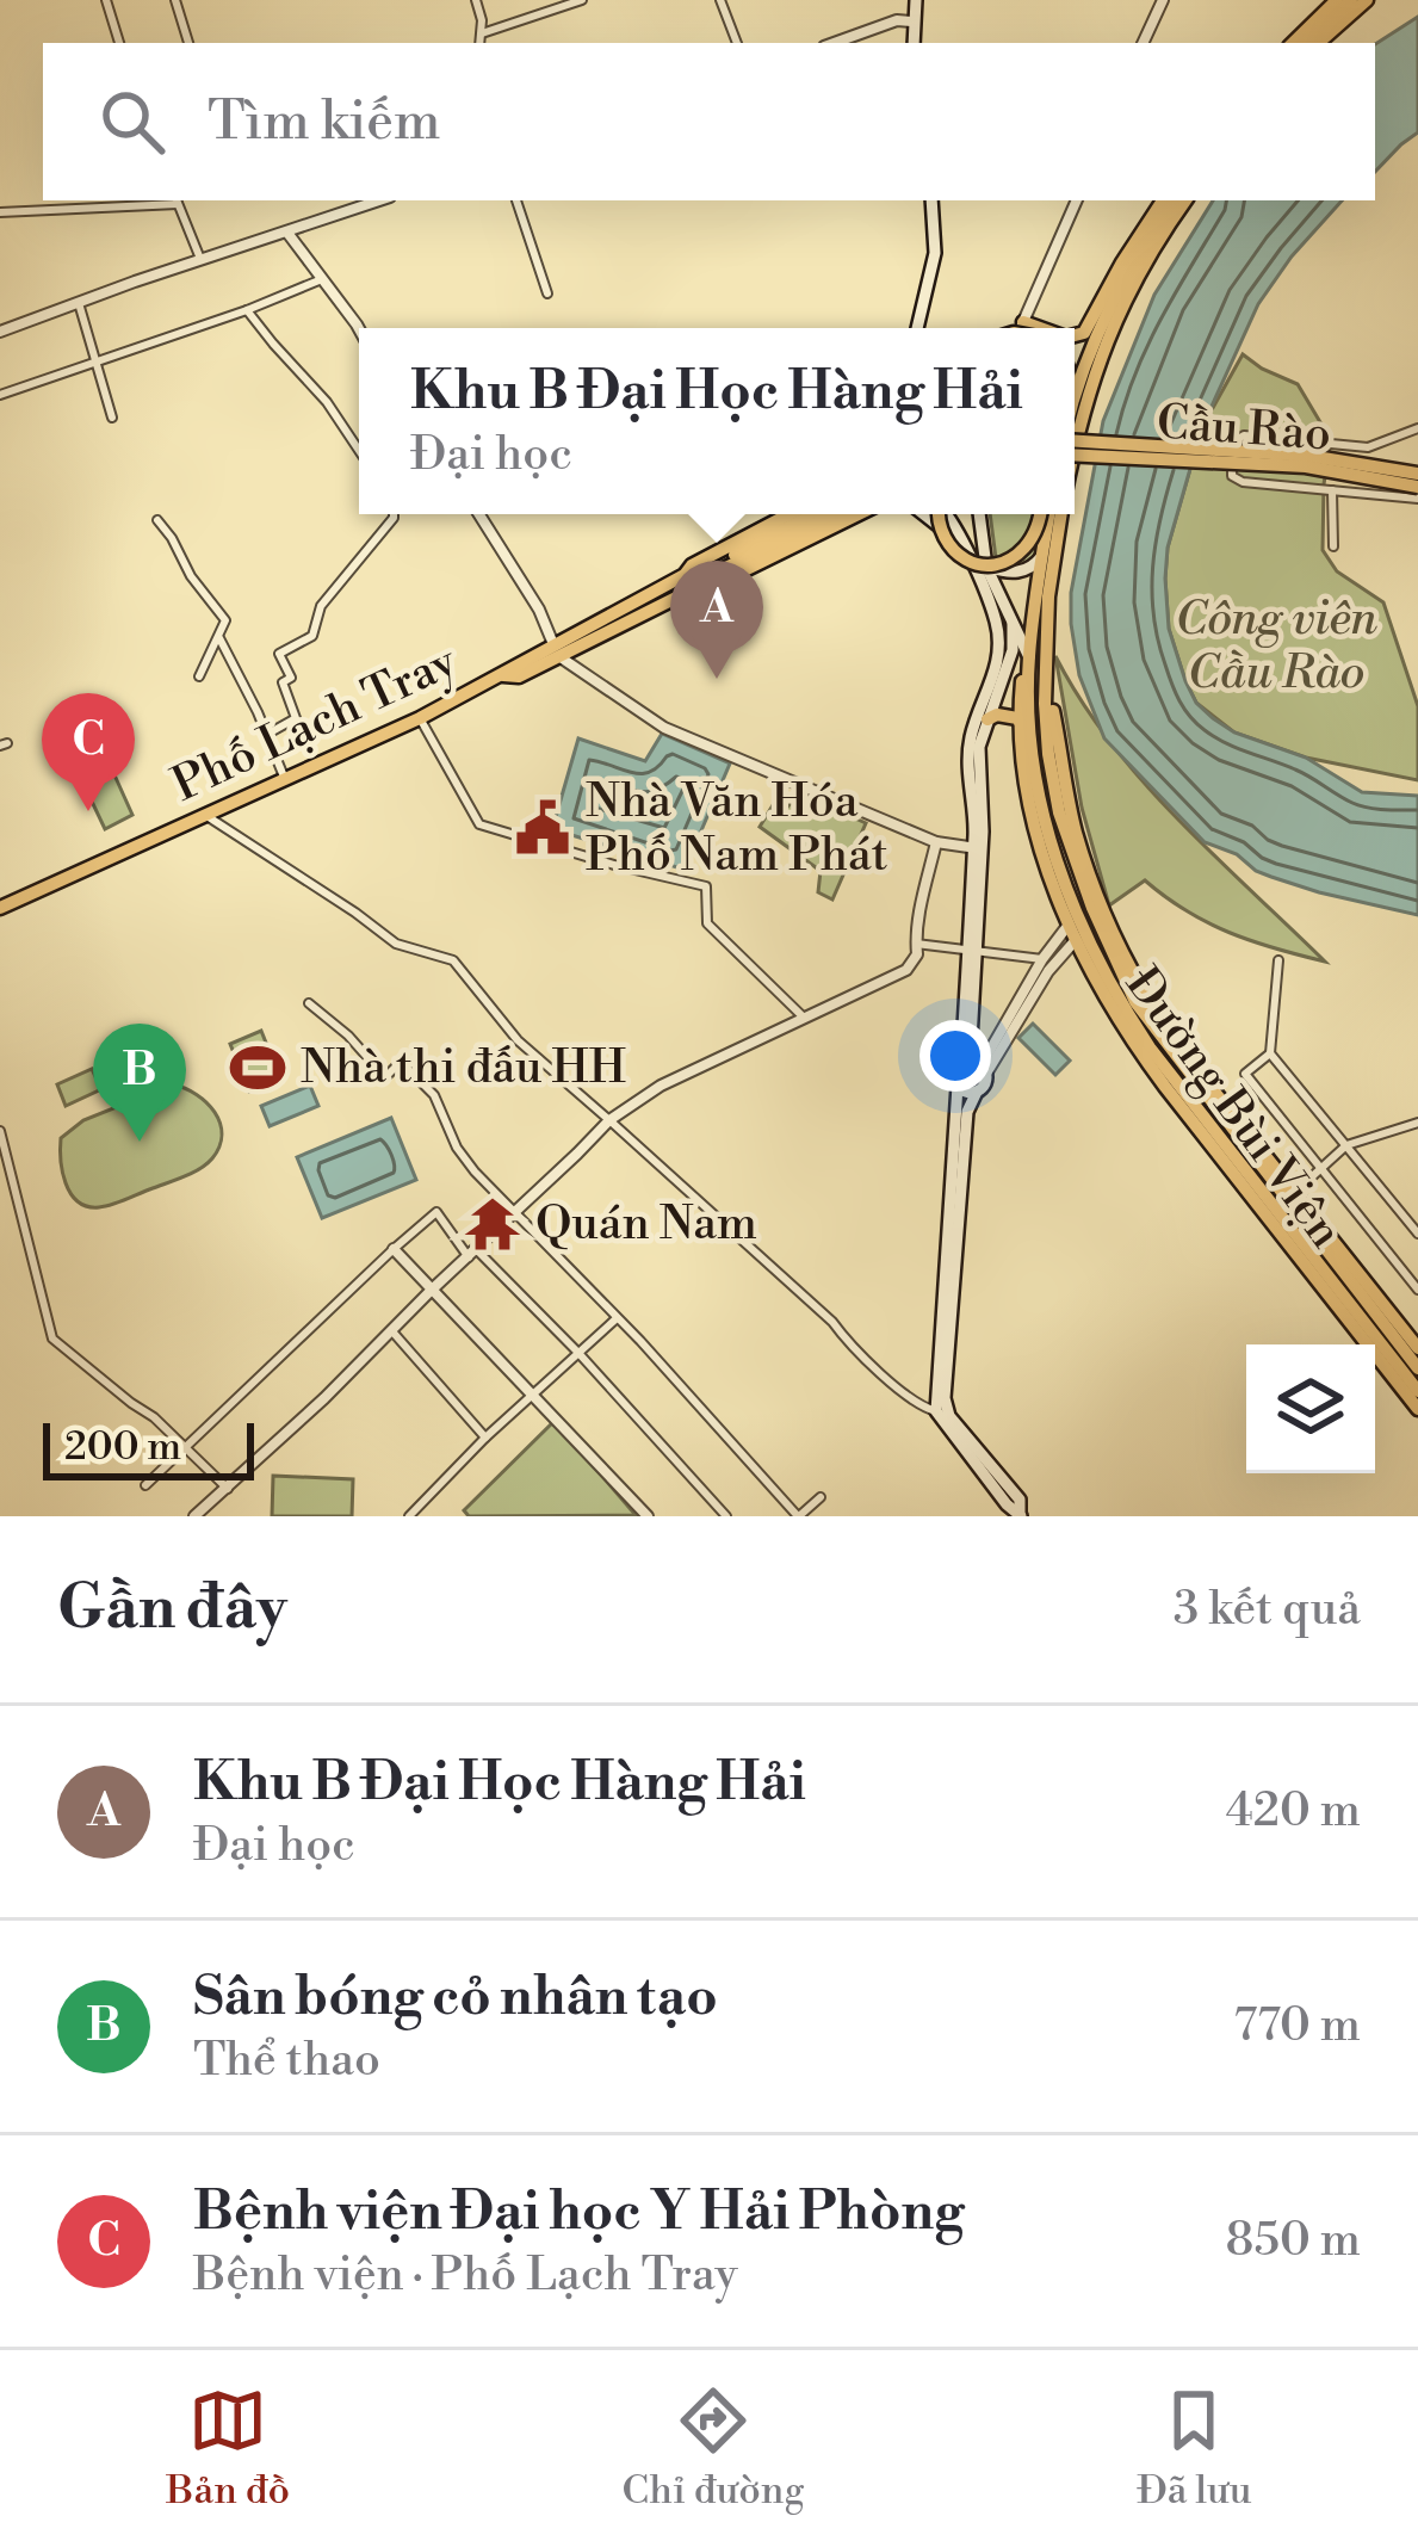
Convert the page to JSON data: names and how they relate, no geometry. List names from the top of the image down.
{
  "streets": {
    "main road": ["Cầu Rào", "Phố Lạch Tray", "Đường Bùi Viện"]
  },
  "parks": ["Công viên Cầu Rào"],
  "places": {
    "public building": ["Nhà Văn Hóa Phố Nam Phát"],
    "sports": ["Nhà thi đấu HH"],
    "temple": ["Quán Nam"]
  },
  "scale_bar": "200 m",
  "page": {
    "search": "Tìm kiếm",
    "popup": ["Khu B Đại Học Hàng Hải", "Đại học"],
    "pins": ["A", "C", "B"],
    "scale": "200 m",
    "heading": ["Gần đây", "3 kết quả"],
    "list": [
      {
        "mark": "A",
        "name": "Khu B Đại Học Hàng Hải",
        "note": "Đại học",
        "value": "420 m"
      },
      {
        "mark": "B",
        "name": "Sân bóng cỏ nhân tạo",
        "note": "Thể thao",
        "value": "770 m"
      },
      {
        "mark": "C",
        "name": "Bệnh viện Đại học Y Hải Phòng",
        "note": "Bệnh viện · Phố Lạch Tray",
        "value": "850 m"
      }
    ],
    "nav": ["Bản đồ", "Chỉ đường", "Đã lưu"]
  }
}
